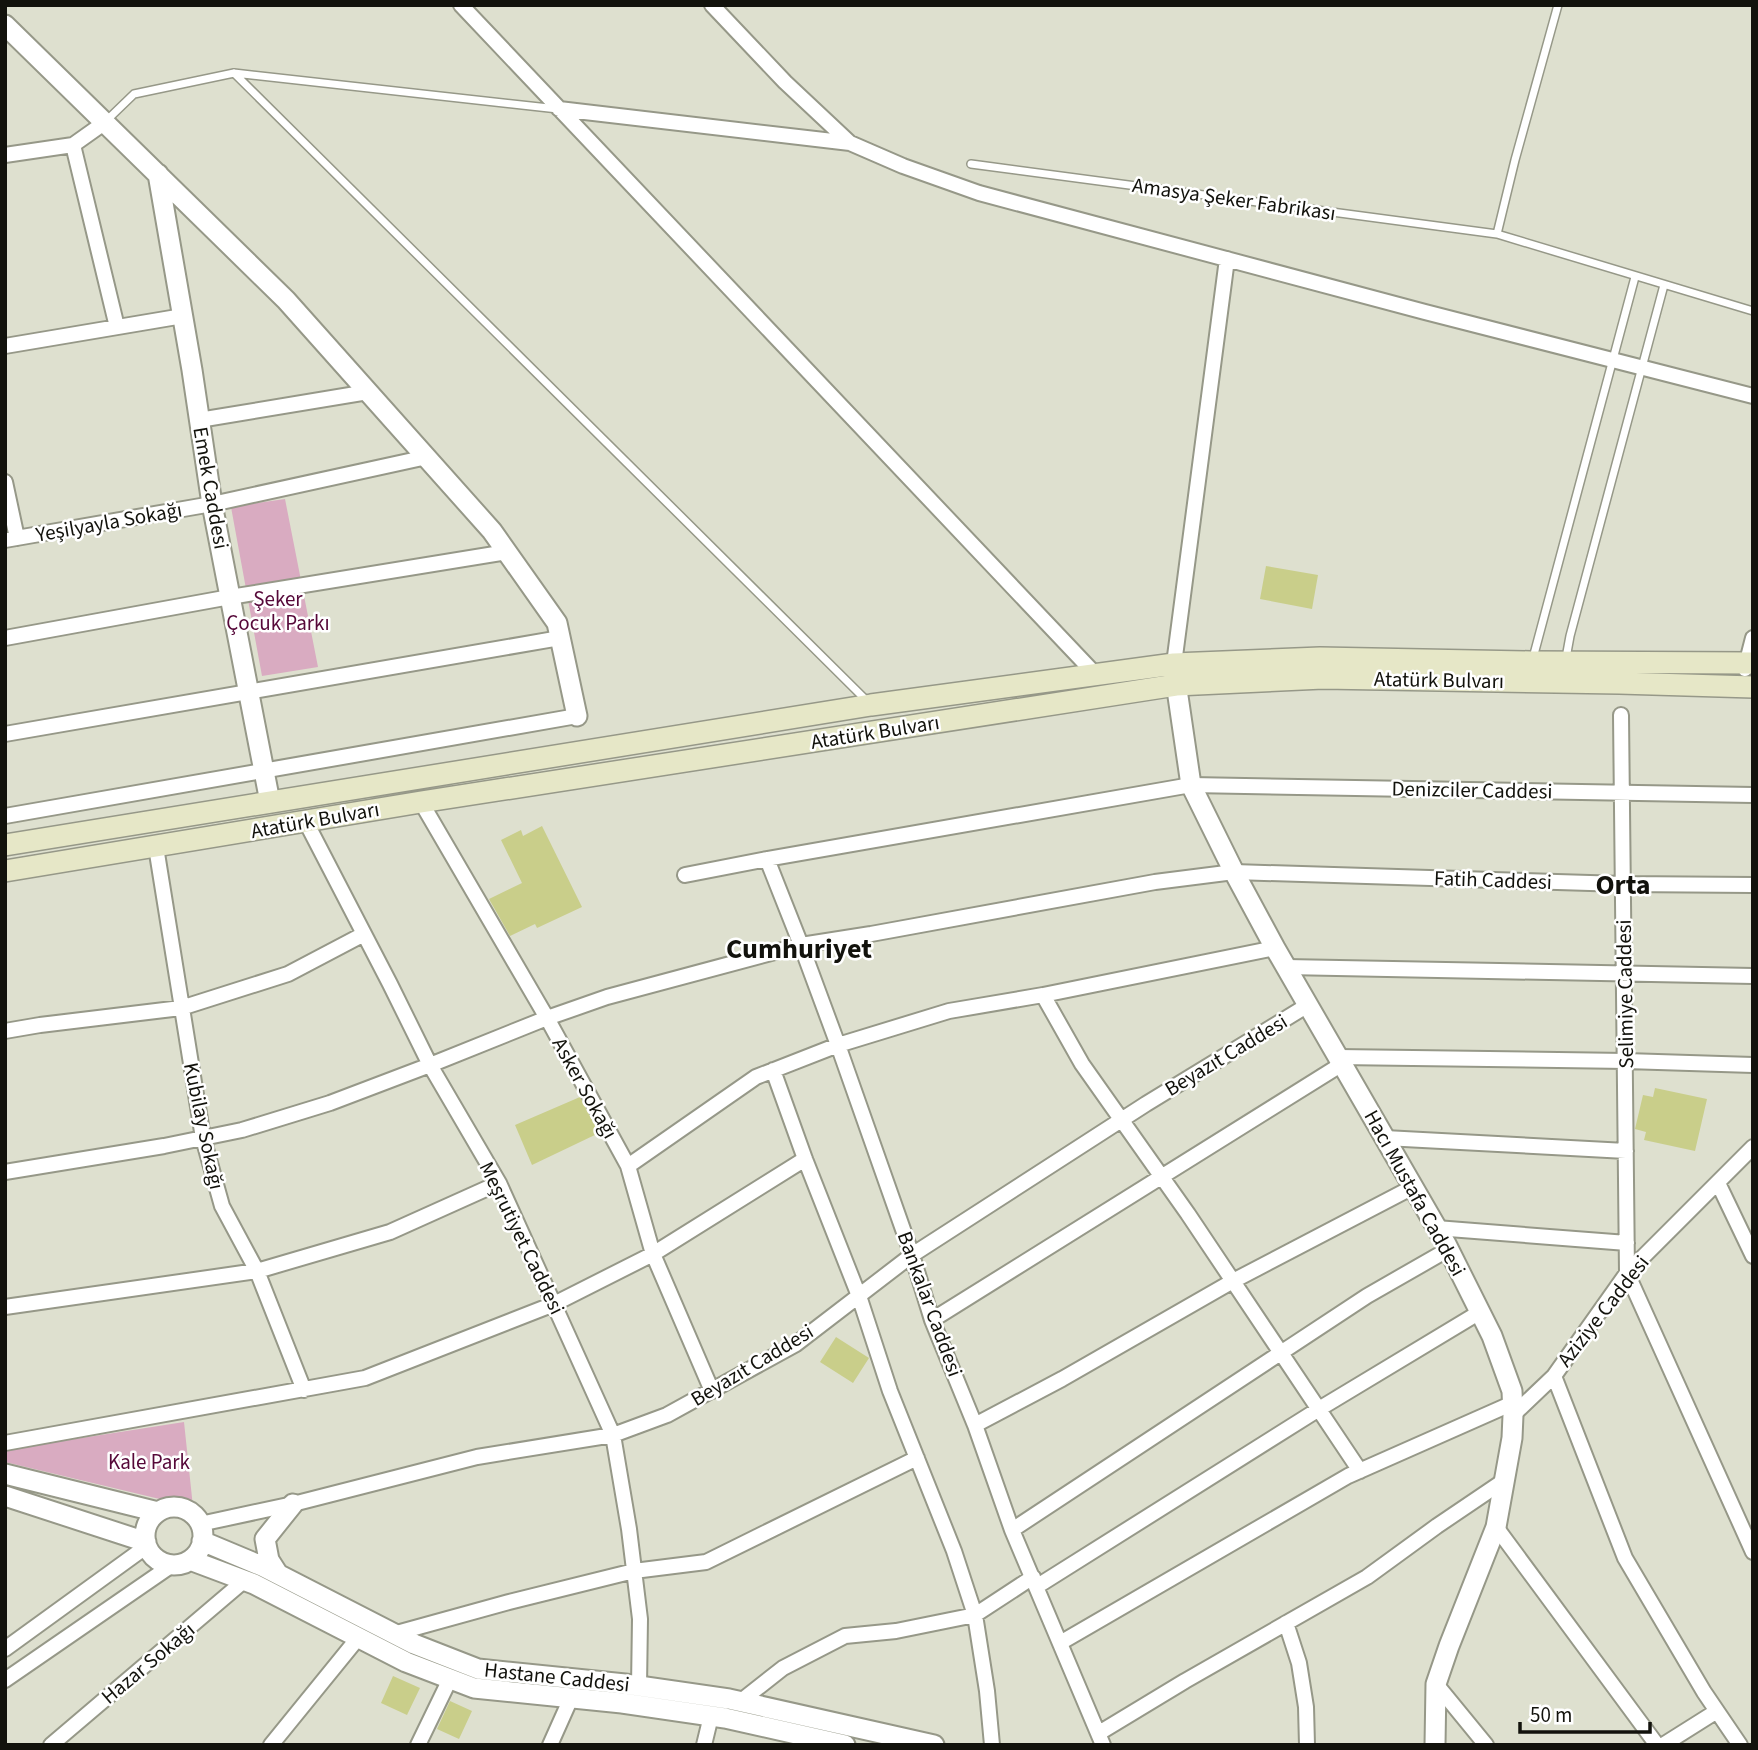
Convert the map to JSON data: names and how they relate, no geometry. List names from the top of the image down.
{
  "streets": {
    "main road": ["Atatürk Bulvarı"],
    "street": [
      "Emek Caddesi",
      "Yeşilyayla Sokağı",
      "Denizciler Caddesi",
      "Fatih Caddesi",
      "Selimiye Caddesi",
      "Beyazıt Caddesi",
      "Asker Sokağı",
      "Kubilay Sokağı",
      "Hacı Mustafa Caddesi",
      "Meşrutiyet Caddesi",
      "Bankalar Caddesi",
      "Aziziye Caddesi",
      "Hazar Sokağı",
      "Hastane Caddesi"
    ],
    "lane": ["Amasya Şeker Fabrikası"]
  },
  "crossings": [
    ["Emek Caddesi", "Yeşilyayla Sokağı"],
    ["Emek Caddesi", "Atatürk Bulvarı"],
    ["Atatürk Bulvarı", "Asker Sokağı"],
    ["Atatürk Bulvarı", "Kubilay Sokağı"],
    ["Atatürk Bulvarı", "Hacı Mustafa Caddesi"],
    ["Atatürk Bulvarı", "Meşrutiyet Caddesi"],
    ["Denizciler Caddesi", "Selimiye Caddesi"],
    ["Denizciler Caddesi", "Hacı Mustafa Caddesi"],
    ["Denizciler Caddesi", "Bankalar Caddesi"],
    ["Fatih Caddesi", "Selimiye Caddesi"],
    ["Fatih Caddesi", "Asker Sokağı"],
    ["Fatih Caddesi", "Kubilay Sokağı"],
    ["Fatih Caddesi", "Hacı Mustafa Caddesi"],
    ["Fatih Caddesi", "Meşrutiyet Caddesi"],
    ["Fatih Caddesi", "Bankalar Caddesi"],
    ["Selimiye Caddesi", "Aziziye Caddesi"],
    ["Beyazıt Caddesi", "Asker Sokağı"],
    ["Beyazıt Caddesi", "Hacı Mustafa Caddesi"],
    ["Beyazıt Caddesi", "Meşrutiyet Caddesi"],
    ["Beyazıt Caddesi", "Bankalar Caddesi"],
    ["Beyazıt Caddesi", "Hastane Caddesi"],
    ["Hacı Mustafa Caddesi", "Aziziye Caddesi"],
    ["Meşrutiyet Caddesi", "Hastane Caddesi"],
    ["Hazar Sokağı", "Hastane Caddesi"]
  ],
  "districts": ["Orta", "Cumhuriyet"],
  "parks": ["Şeker Çocuk Parkı", "Kale Park"],
  "scale_bar": "50 m"
}
